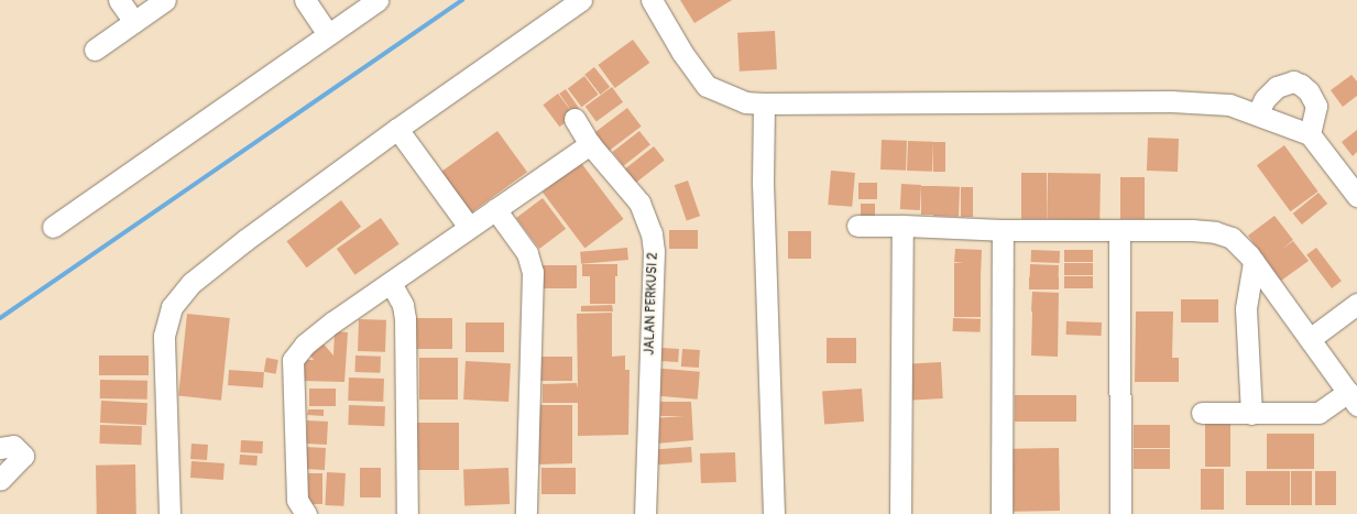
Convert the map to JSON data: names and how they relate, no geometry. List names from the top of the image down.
{
  "streets": {
    "street": ["JALAN PERKUSI 2"]
  }
}
